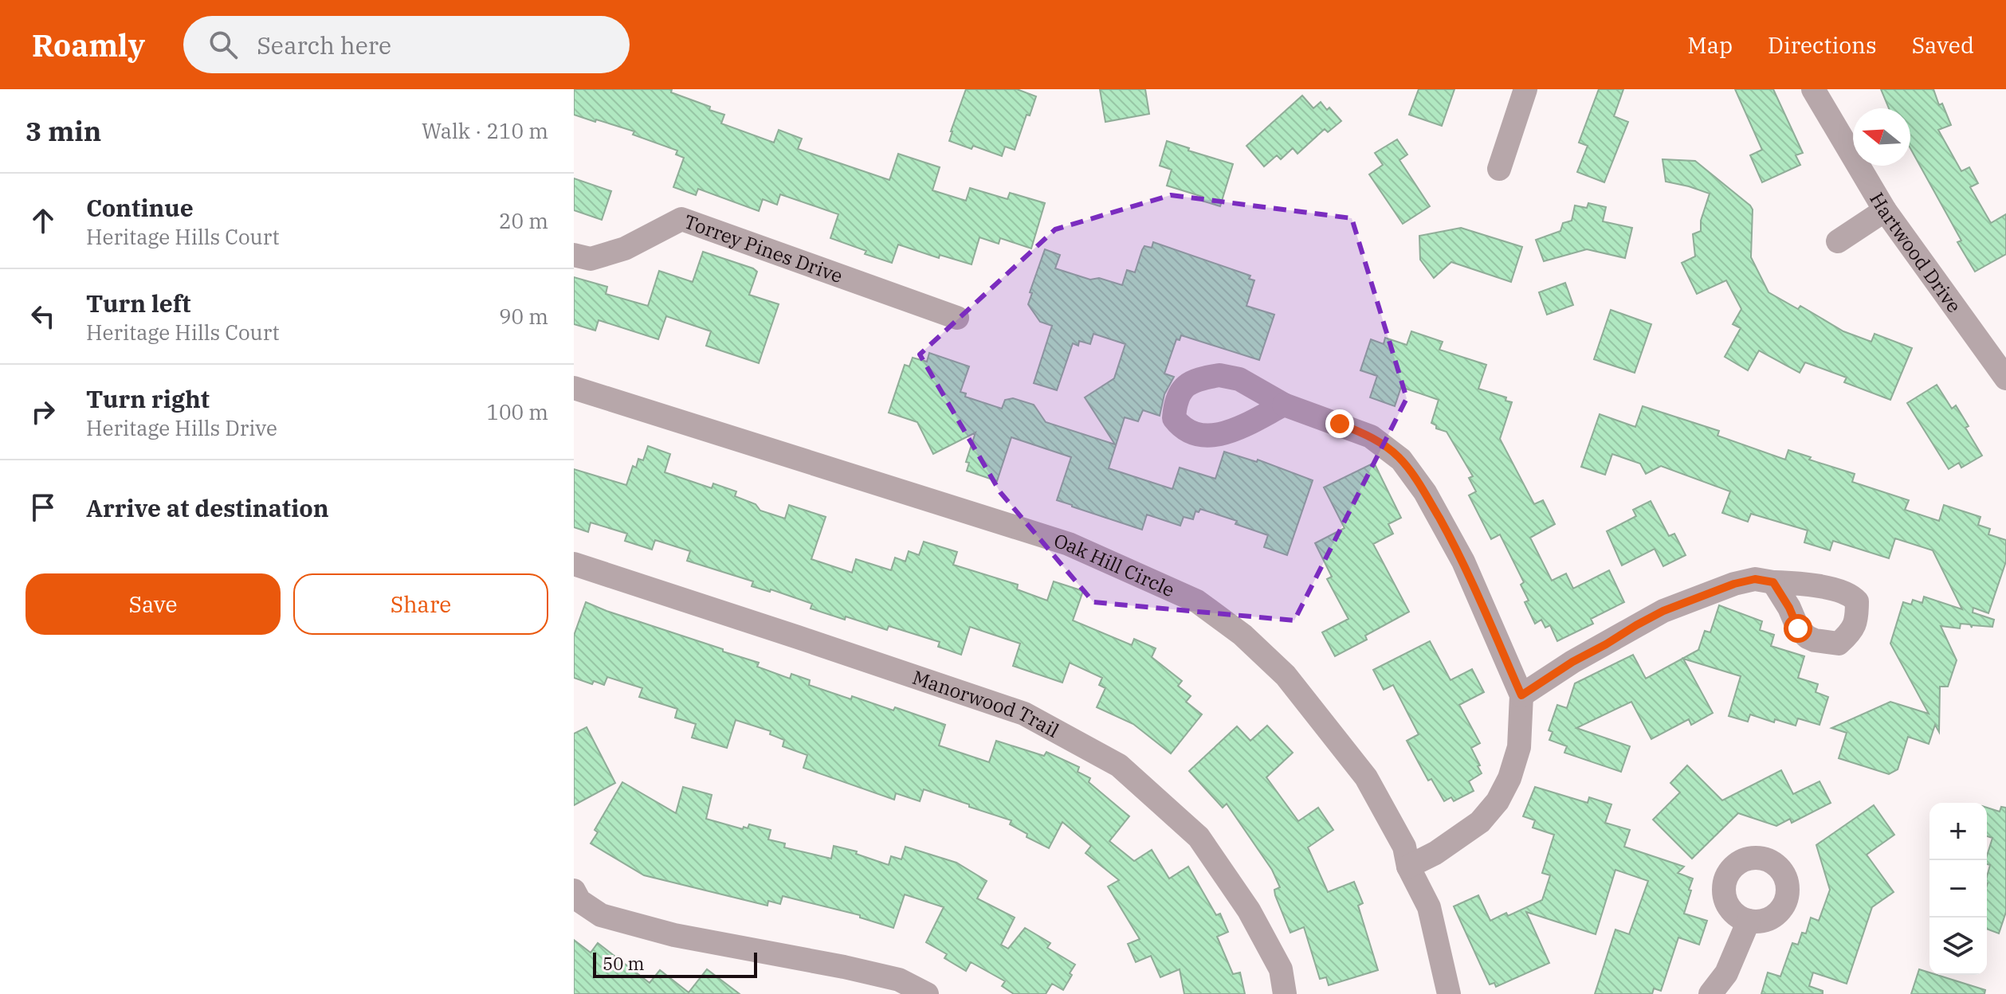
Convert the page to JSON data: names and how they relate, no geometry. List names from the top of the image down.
{
  "streets": {
    "street": [
      "Torrey Pines Drive",
      "Hartwood Drive",
      "Oak Hill Circle",
      "Manorwood Trail"
    ]
  },
  "scale_bar": "50 m",
  "north": "left",
  "page": {
    "header": "Roamly",
    "search": "Search here",
    "nav": ["Map", "Directions", "Saved"],
    "heading": ["3 min", "Walk · 210 m"],
    "list": [
      ["Continue", "Heritage Hills Court", "20 m"],
      ["Turn left", "Heritage Hills Court", "90 m"],
      ["Turn right", "Heritage Hills Drive", "100 m"],
      "Arrive at destination"
    ],
    "buttons": ["Save", "Share"],
    "map_buttons": ["+", "−"],
    "scale": "50 m"
  }
}
